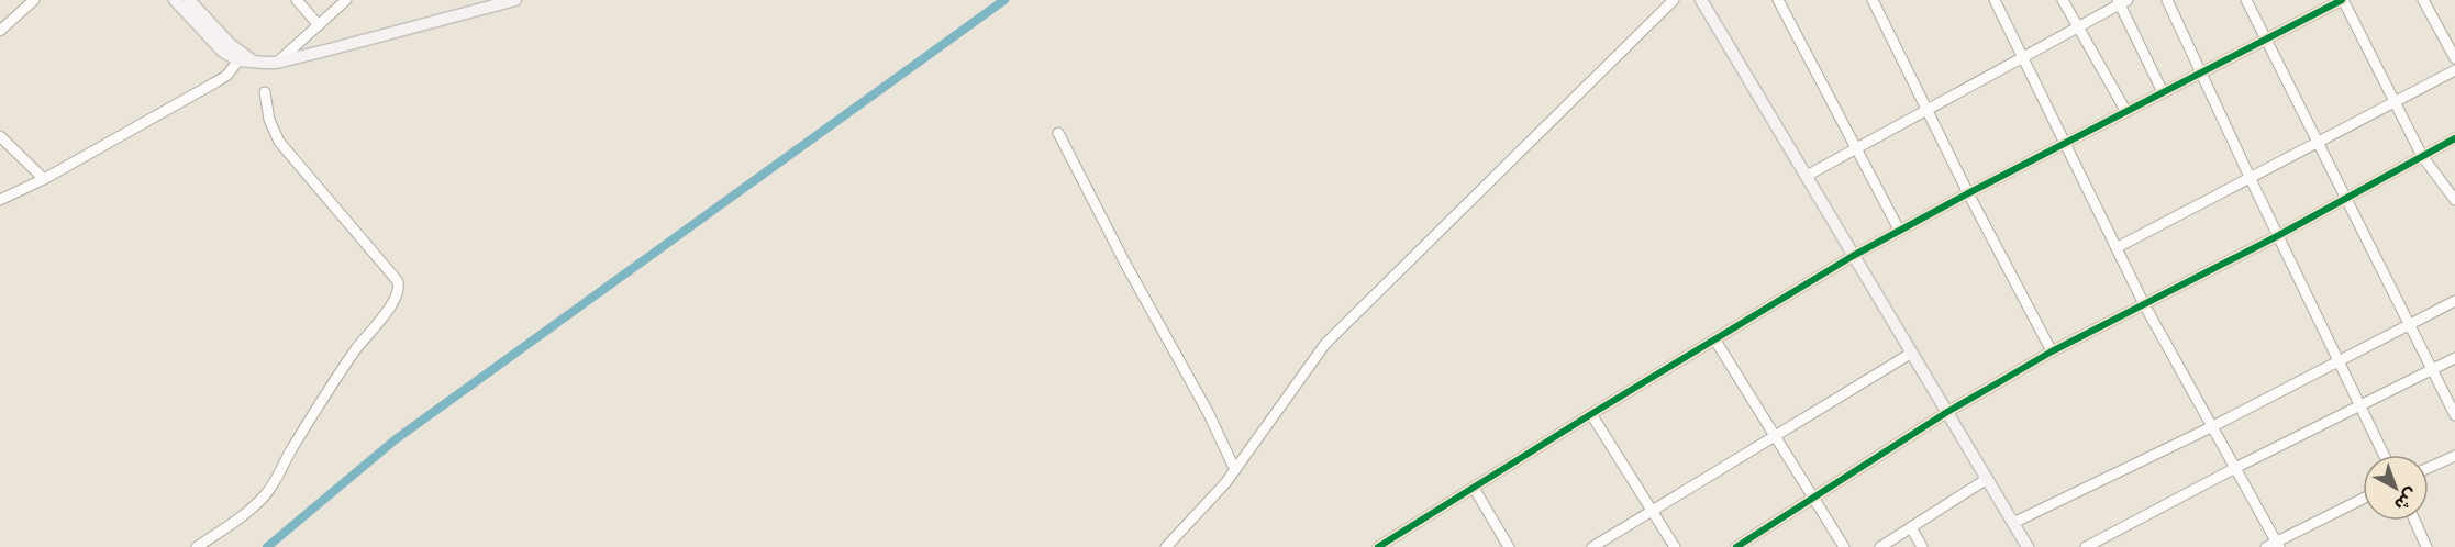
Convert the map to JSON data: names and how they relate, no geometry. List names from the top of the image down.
{
  "north": "bottom right"
}
